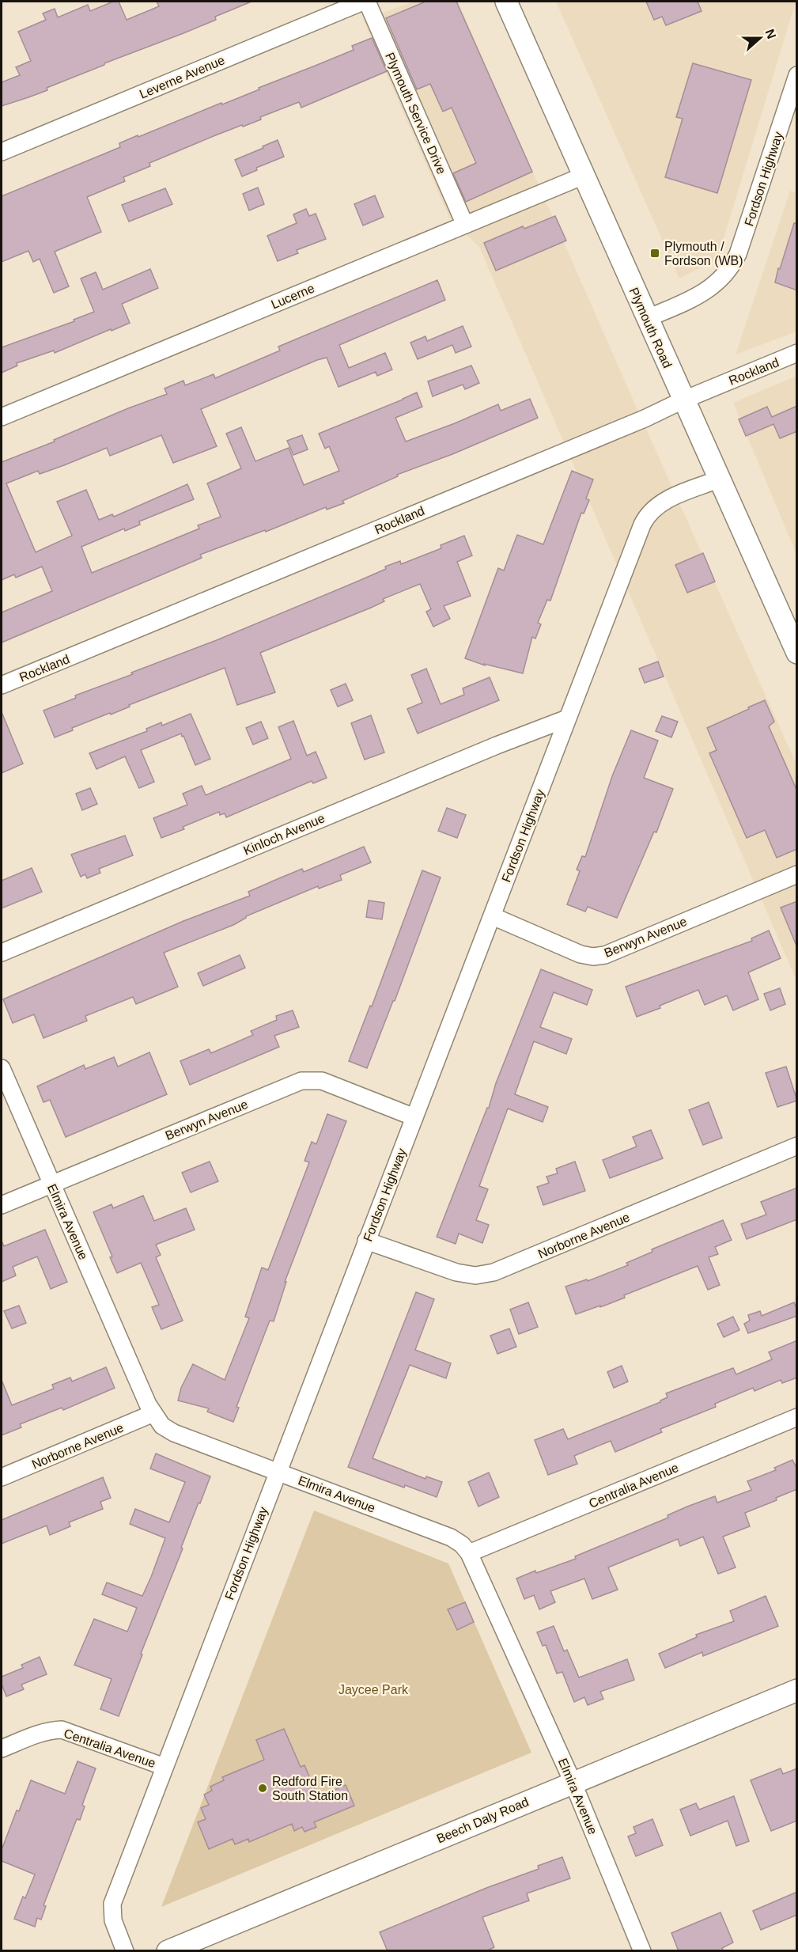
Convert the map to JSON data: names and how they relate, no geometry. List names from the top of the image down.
{
  "streets": {
    "main road": ["Plymouth Road", "Beech Daly Road"],
    "street": [
      "Leverne Avenue",
      "Plymouth Service Drive",
      "Fordson Highway",
      "Lucerne",
      "Rockland",
      "Kinloch Avenue",
      "Berwyn Avenue",
      "Elmira Avenue",
      "Norborne Avenue",
      "Centralia Avenue"
    ]
  },
  "crossings": [
    ["Plymouth Service Drive", "Lucerne"],
    ["Fordson Highway", "Plymouth Road"],
    ["Fordson Highway", "Kinloch Avenue"],
    ["Fordson Highway", "Berwyn Avenue"],
    ["Fordson Highway", "Elmira Avenue"],
    ["Fordson Highway", "Norborne Avenue"],
    ["Fordson Highway", "Centralia Avenue"],
    ["Lucerne", "Plymouth Road"],
    ["Plymouth Road", "Rockland"],
    ["Berwyn Avenue", "Elmira Avenue"],
    ["Elmira Avenue", "Norborne Avenue"],
    ["Elmira Avenue", "Centralia Avenue"],
    ["Elmira Avenue", "Beech Daly Road"]
  ],
  "parks": ["Jaycee Park"],
  "places": {
    "transit": ["Plymouth / Fordson (WB)"],
    "other": ["Redford Fire South Station"]
  },
  "north": "right"
}
